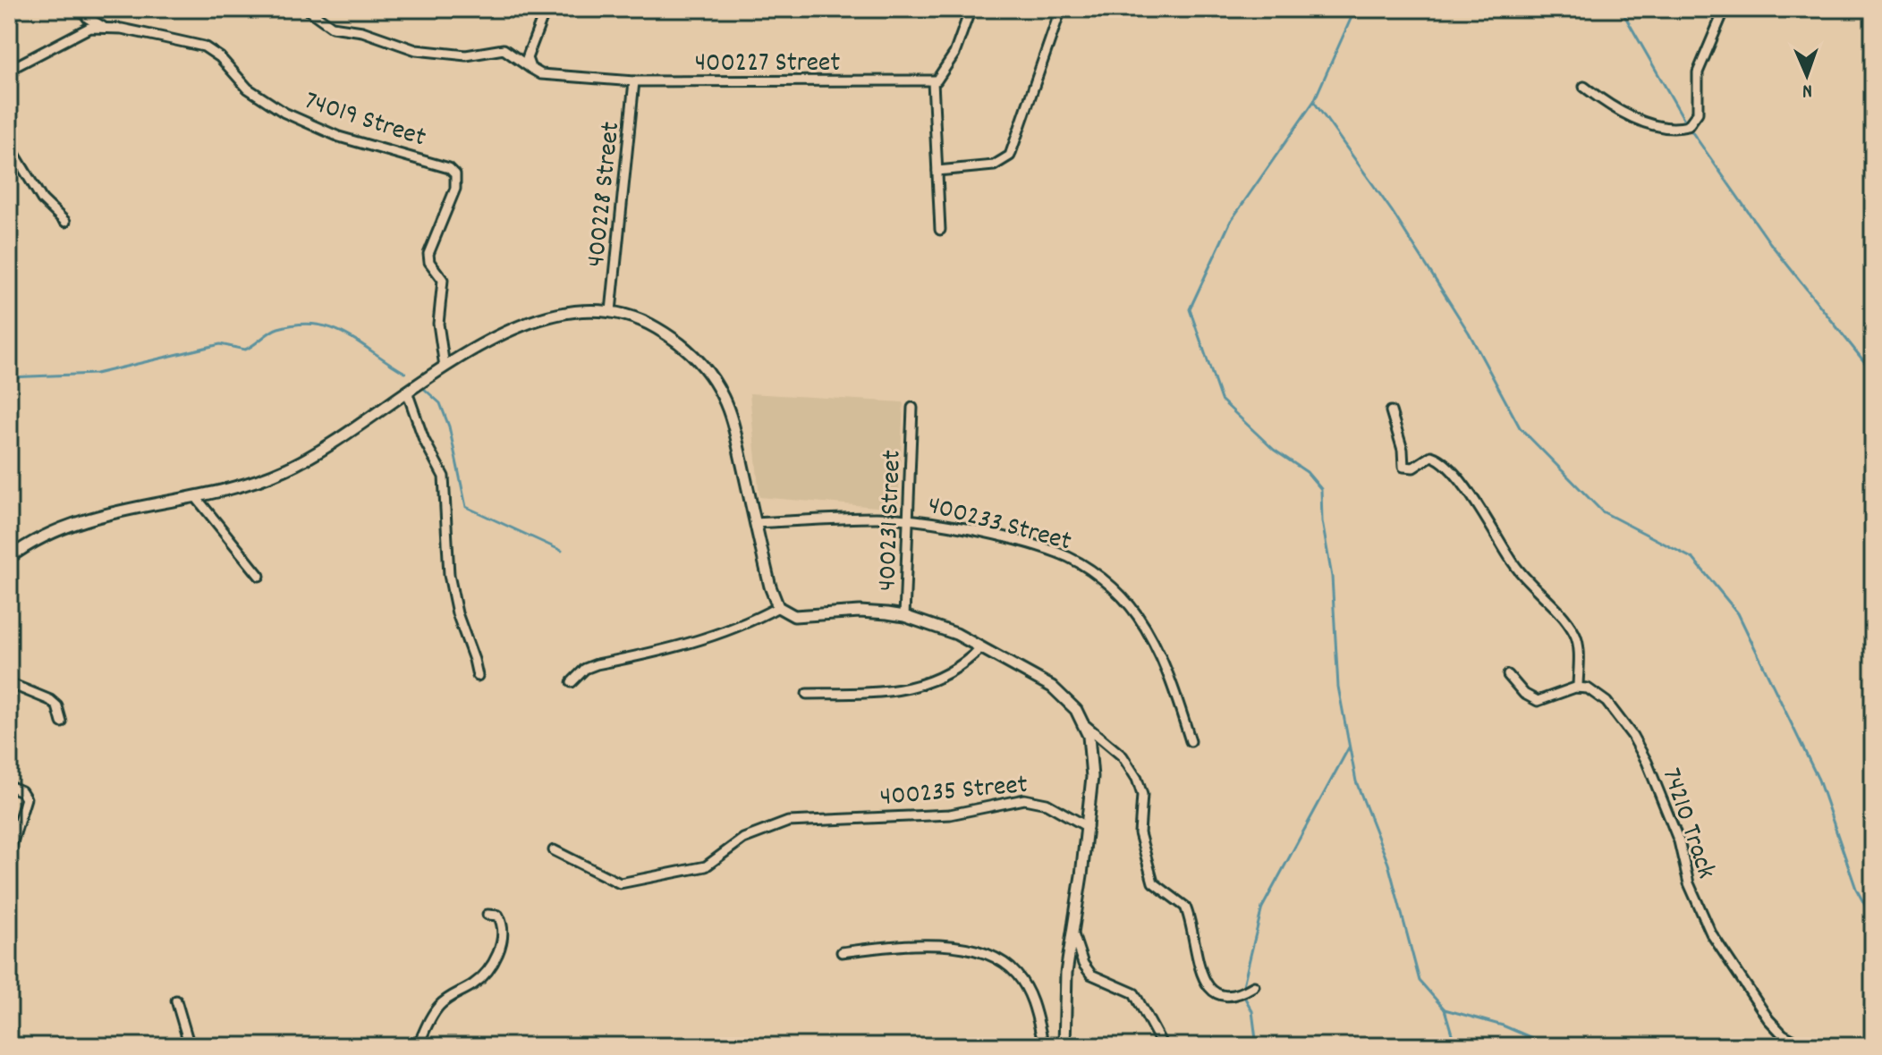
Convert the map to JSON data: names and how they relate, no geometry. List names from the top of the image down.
{
  "streets": {
    "street": [
      "400227 Street",
      "74019 Street",
      "400228 Street",
      "400231 Street",
      "400233 Street",
      "400235 Street",
      "74210 Track"
    ]
  },
  "crossings": [
    ["400227 Street", "400228 Street"],
    ["400231 Street", "400233 Street"]
  ],
  "north": "bottom"
}
